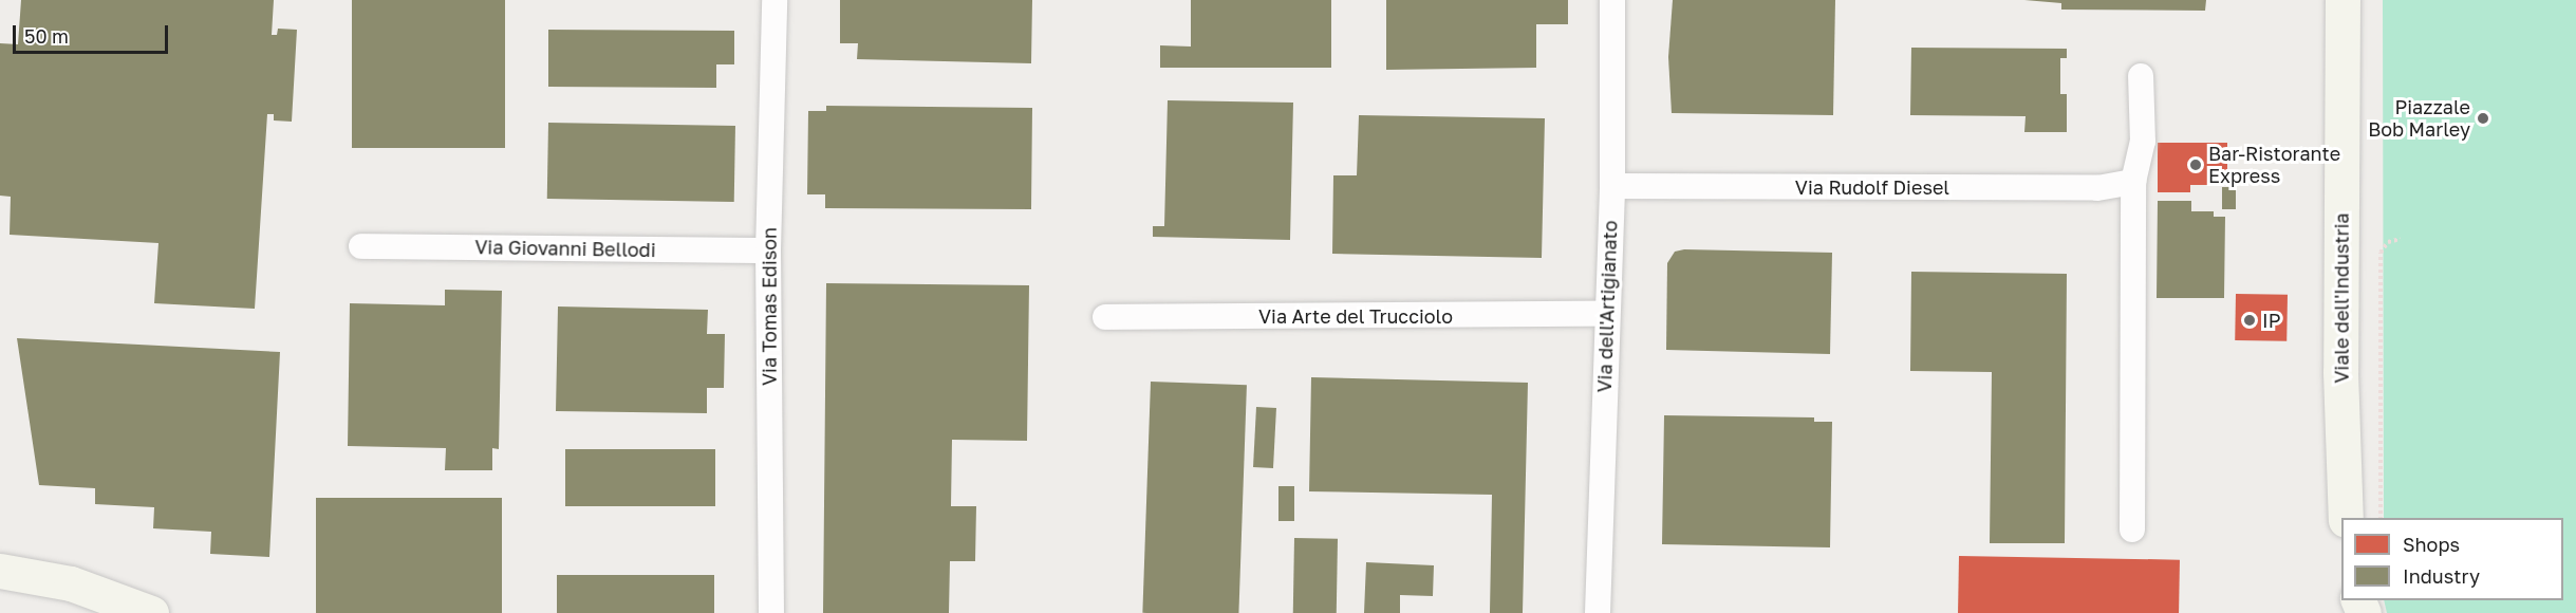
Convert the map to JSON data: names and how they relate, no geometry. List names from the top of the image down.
{
  "streets": {
    "street": [
      "Via Rudolf Diesel",
      "Via Giovanni Bellodi",
      "Viale dell'Industria",
      "Via Tomas Edison",
      "Via dell'Artigianato",
      "Via Arte del Trucciolo"
    ]
  },
  "crossings": [
    ["Via Rudolf Diesel", "Via dell'Artigianato"],
    ["Via Giovanni Bellodi", "Via Tomas Edison"],
    ["Via dell'Artigianato", "Via Arte del Trucciolo"]
  ],
  "places": ["Piazzale Bob Marley", "Bar-Ristorante Express", "IP"],
  "legend": ["Shops", "Industry"],
  "scale_bar": "50 m"
}
